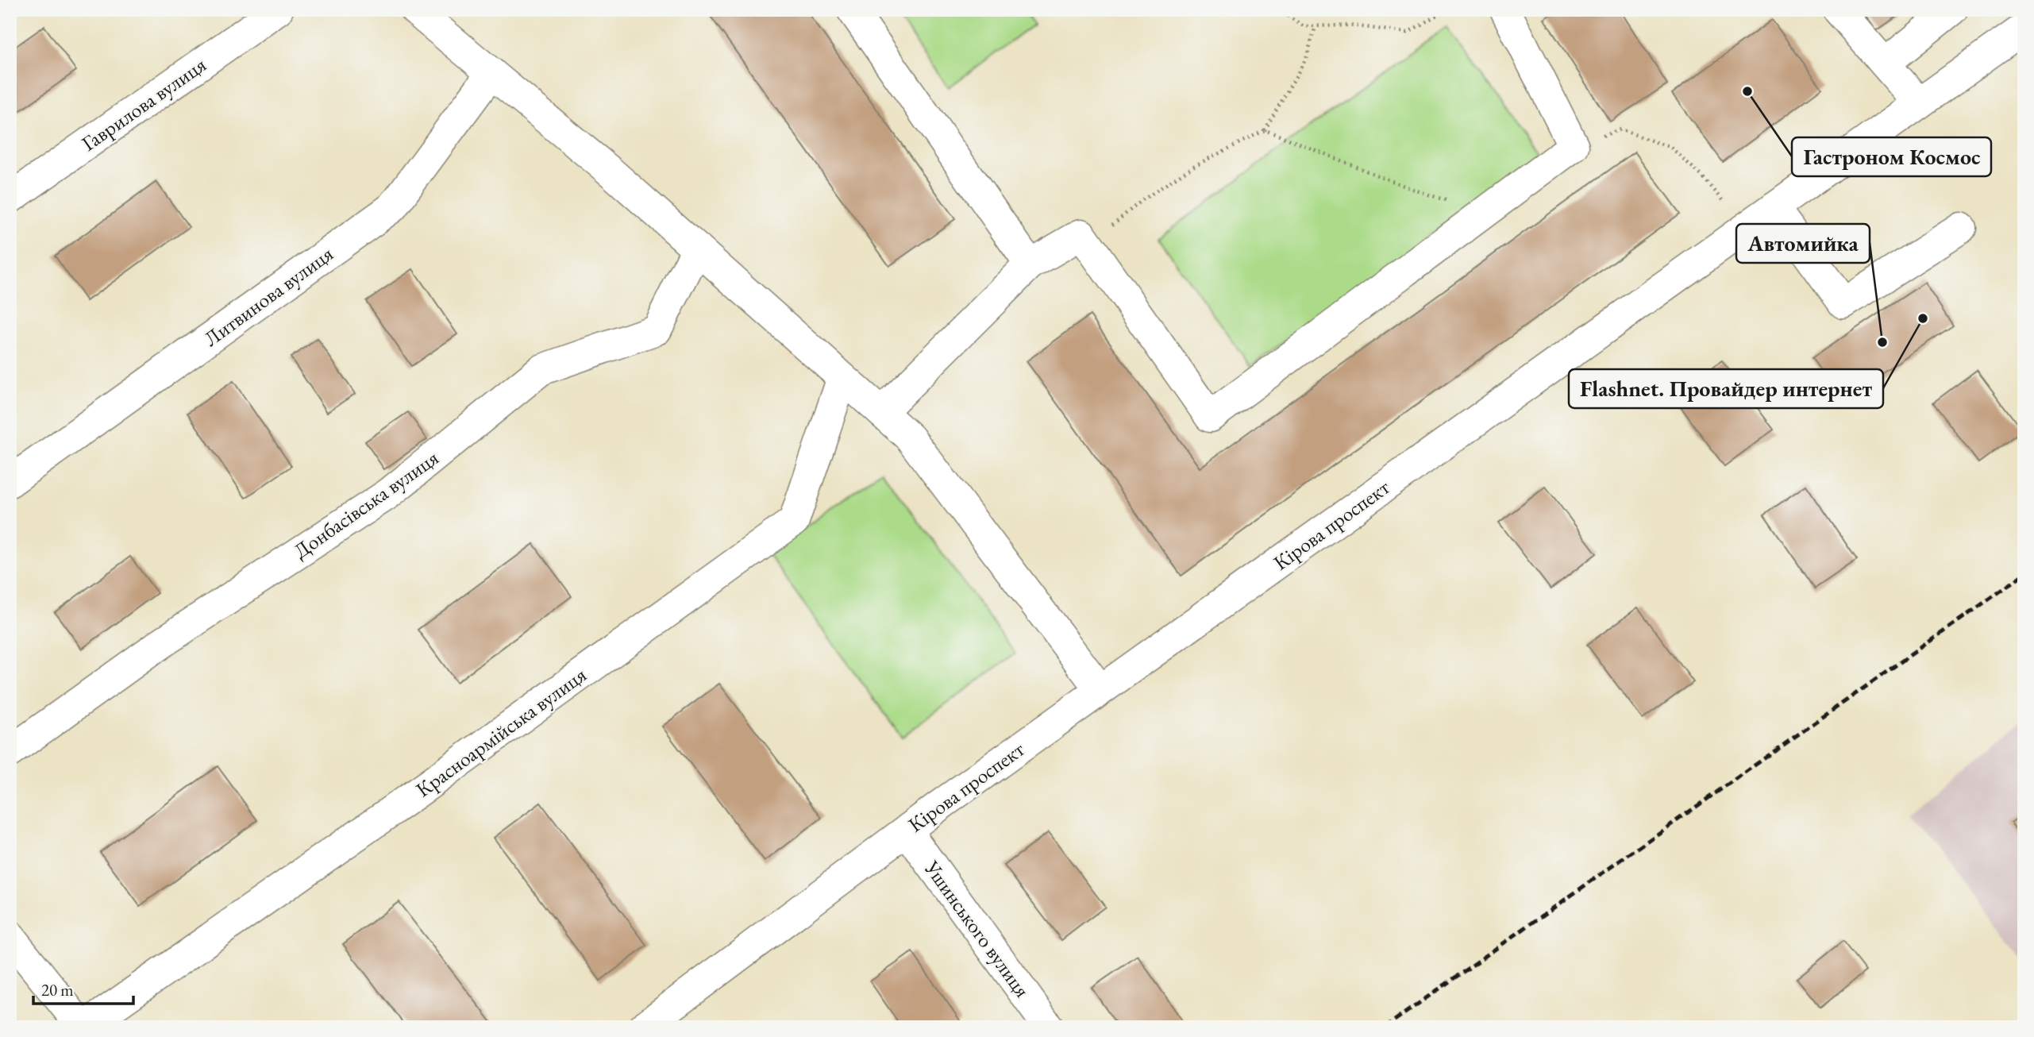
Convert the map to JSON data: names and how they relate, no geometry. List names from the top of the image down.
{
  "streets": {
    "street": [
      "Гаврилова вулиця",
      "Литвинова вулиця",
      "Донбасівська вулиця",
      "Кірова проспект",
      "Красноармійська вулиця",
      "Ушинського вулиця"
    ]
  },
  "crossings": [
    ["Кірова проспект", "Ушинського вулиця"]
  ],
  "places": ["Гастроном Космос", "Flashnet. Провайдер интернет", "Автомийка"],
  "scale_bar": "20 m"
}
